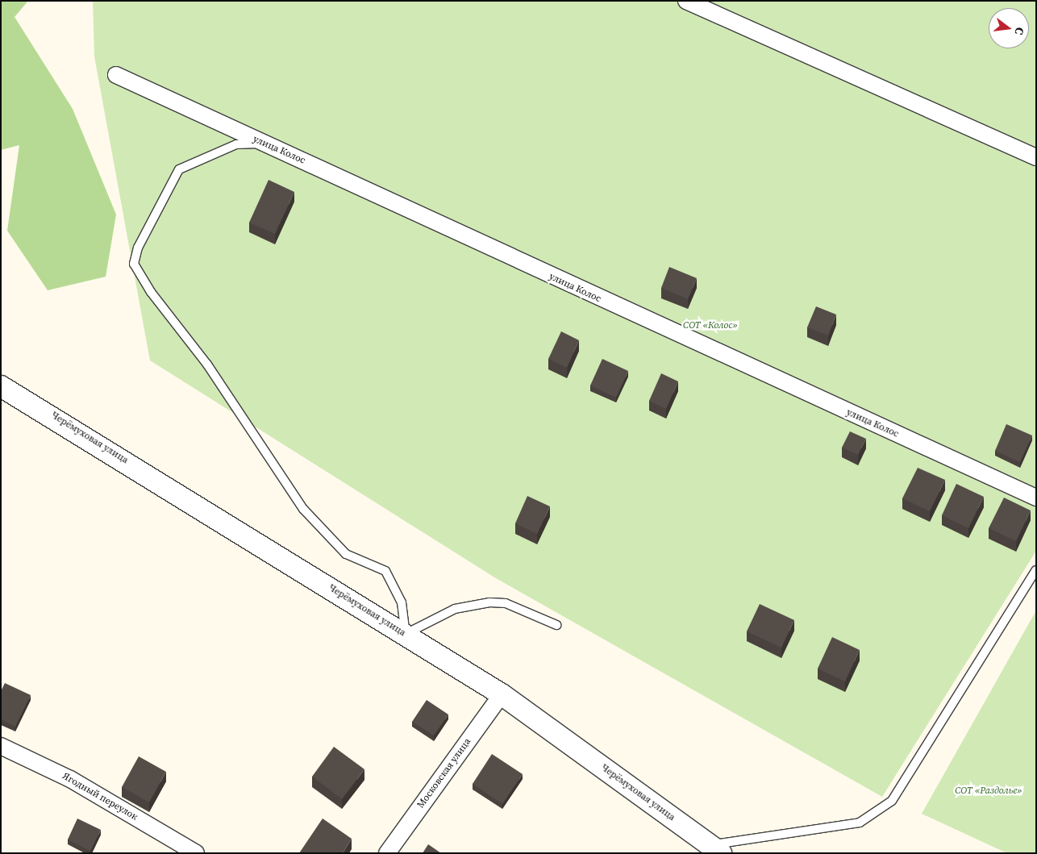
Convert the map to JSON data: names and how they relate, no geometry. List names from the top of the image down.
{
  "streets": {
    "street": [
      "улица Колос",
      "Черёмуховая улица",
      "Московская улица",
      "Ягодный переулок"
    ]
  },
  "crossings": [
    ["Черёмуховая улица", "Московская улица"]
  ],
  "parks": ["СОТ «Колос»", "СОТ «Раздолье»"],
  "north": "right"
}
